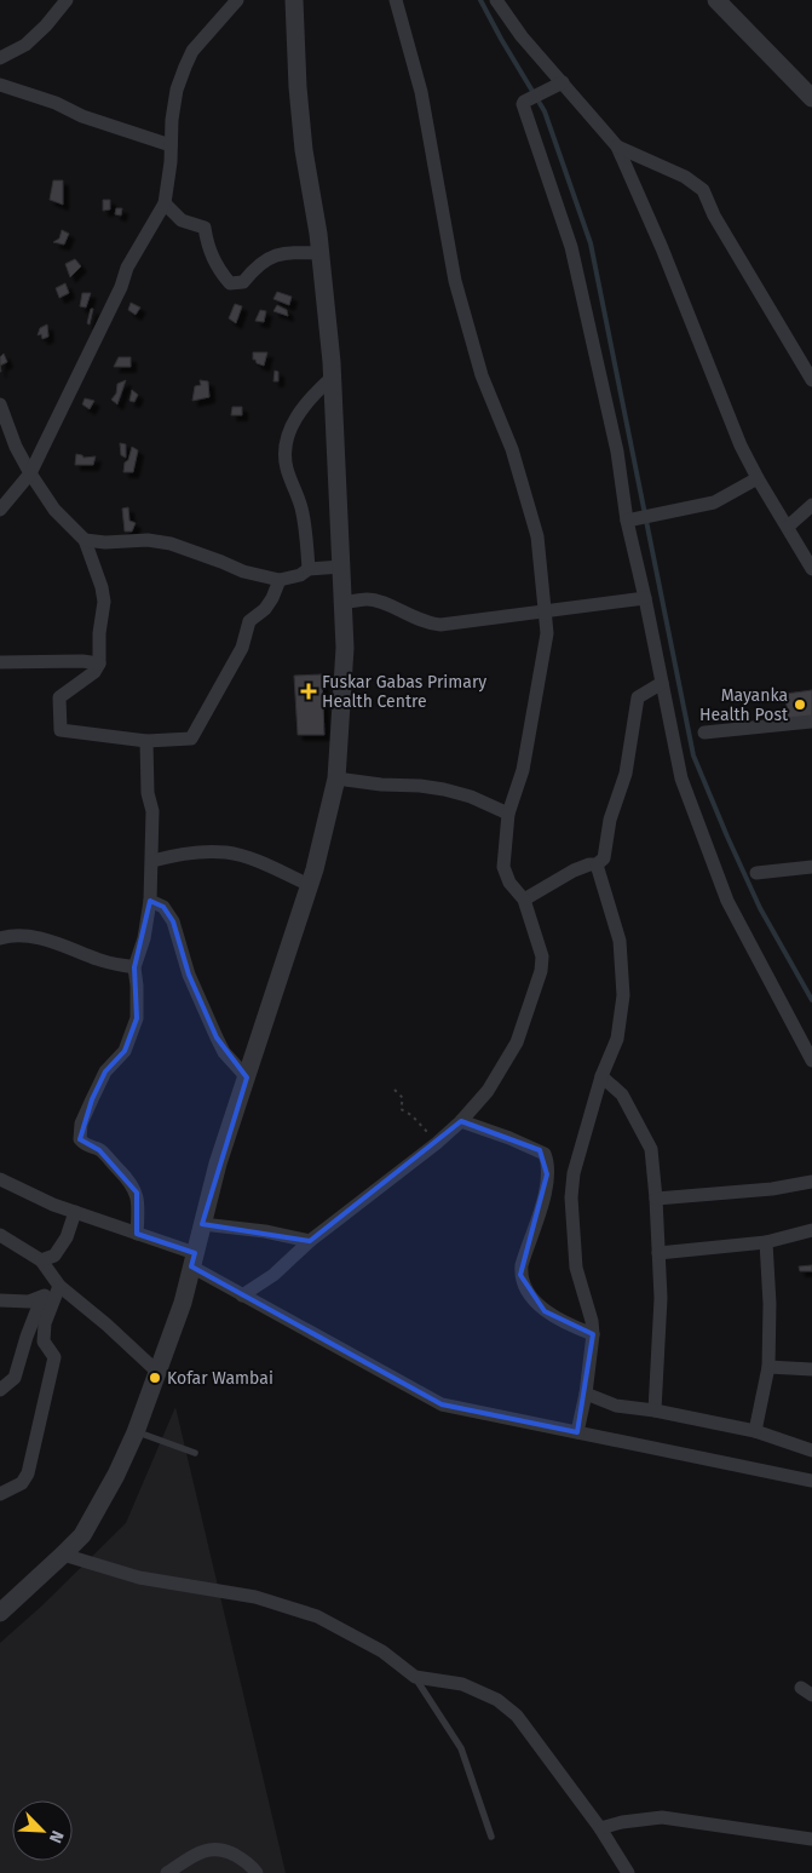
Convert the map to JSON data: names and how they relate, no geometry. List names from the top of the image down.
{
  "places": {
    "health": ["Fuskar Gabas Primary Health Centre"],
    "other": ["Mayanka Health Post", "Kofar Wambai"]
  },
  "north": "bottom right"
}
